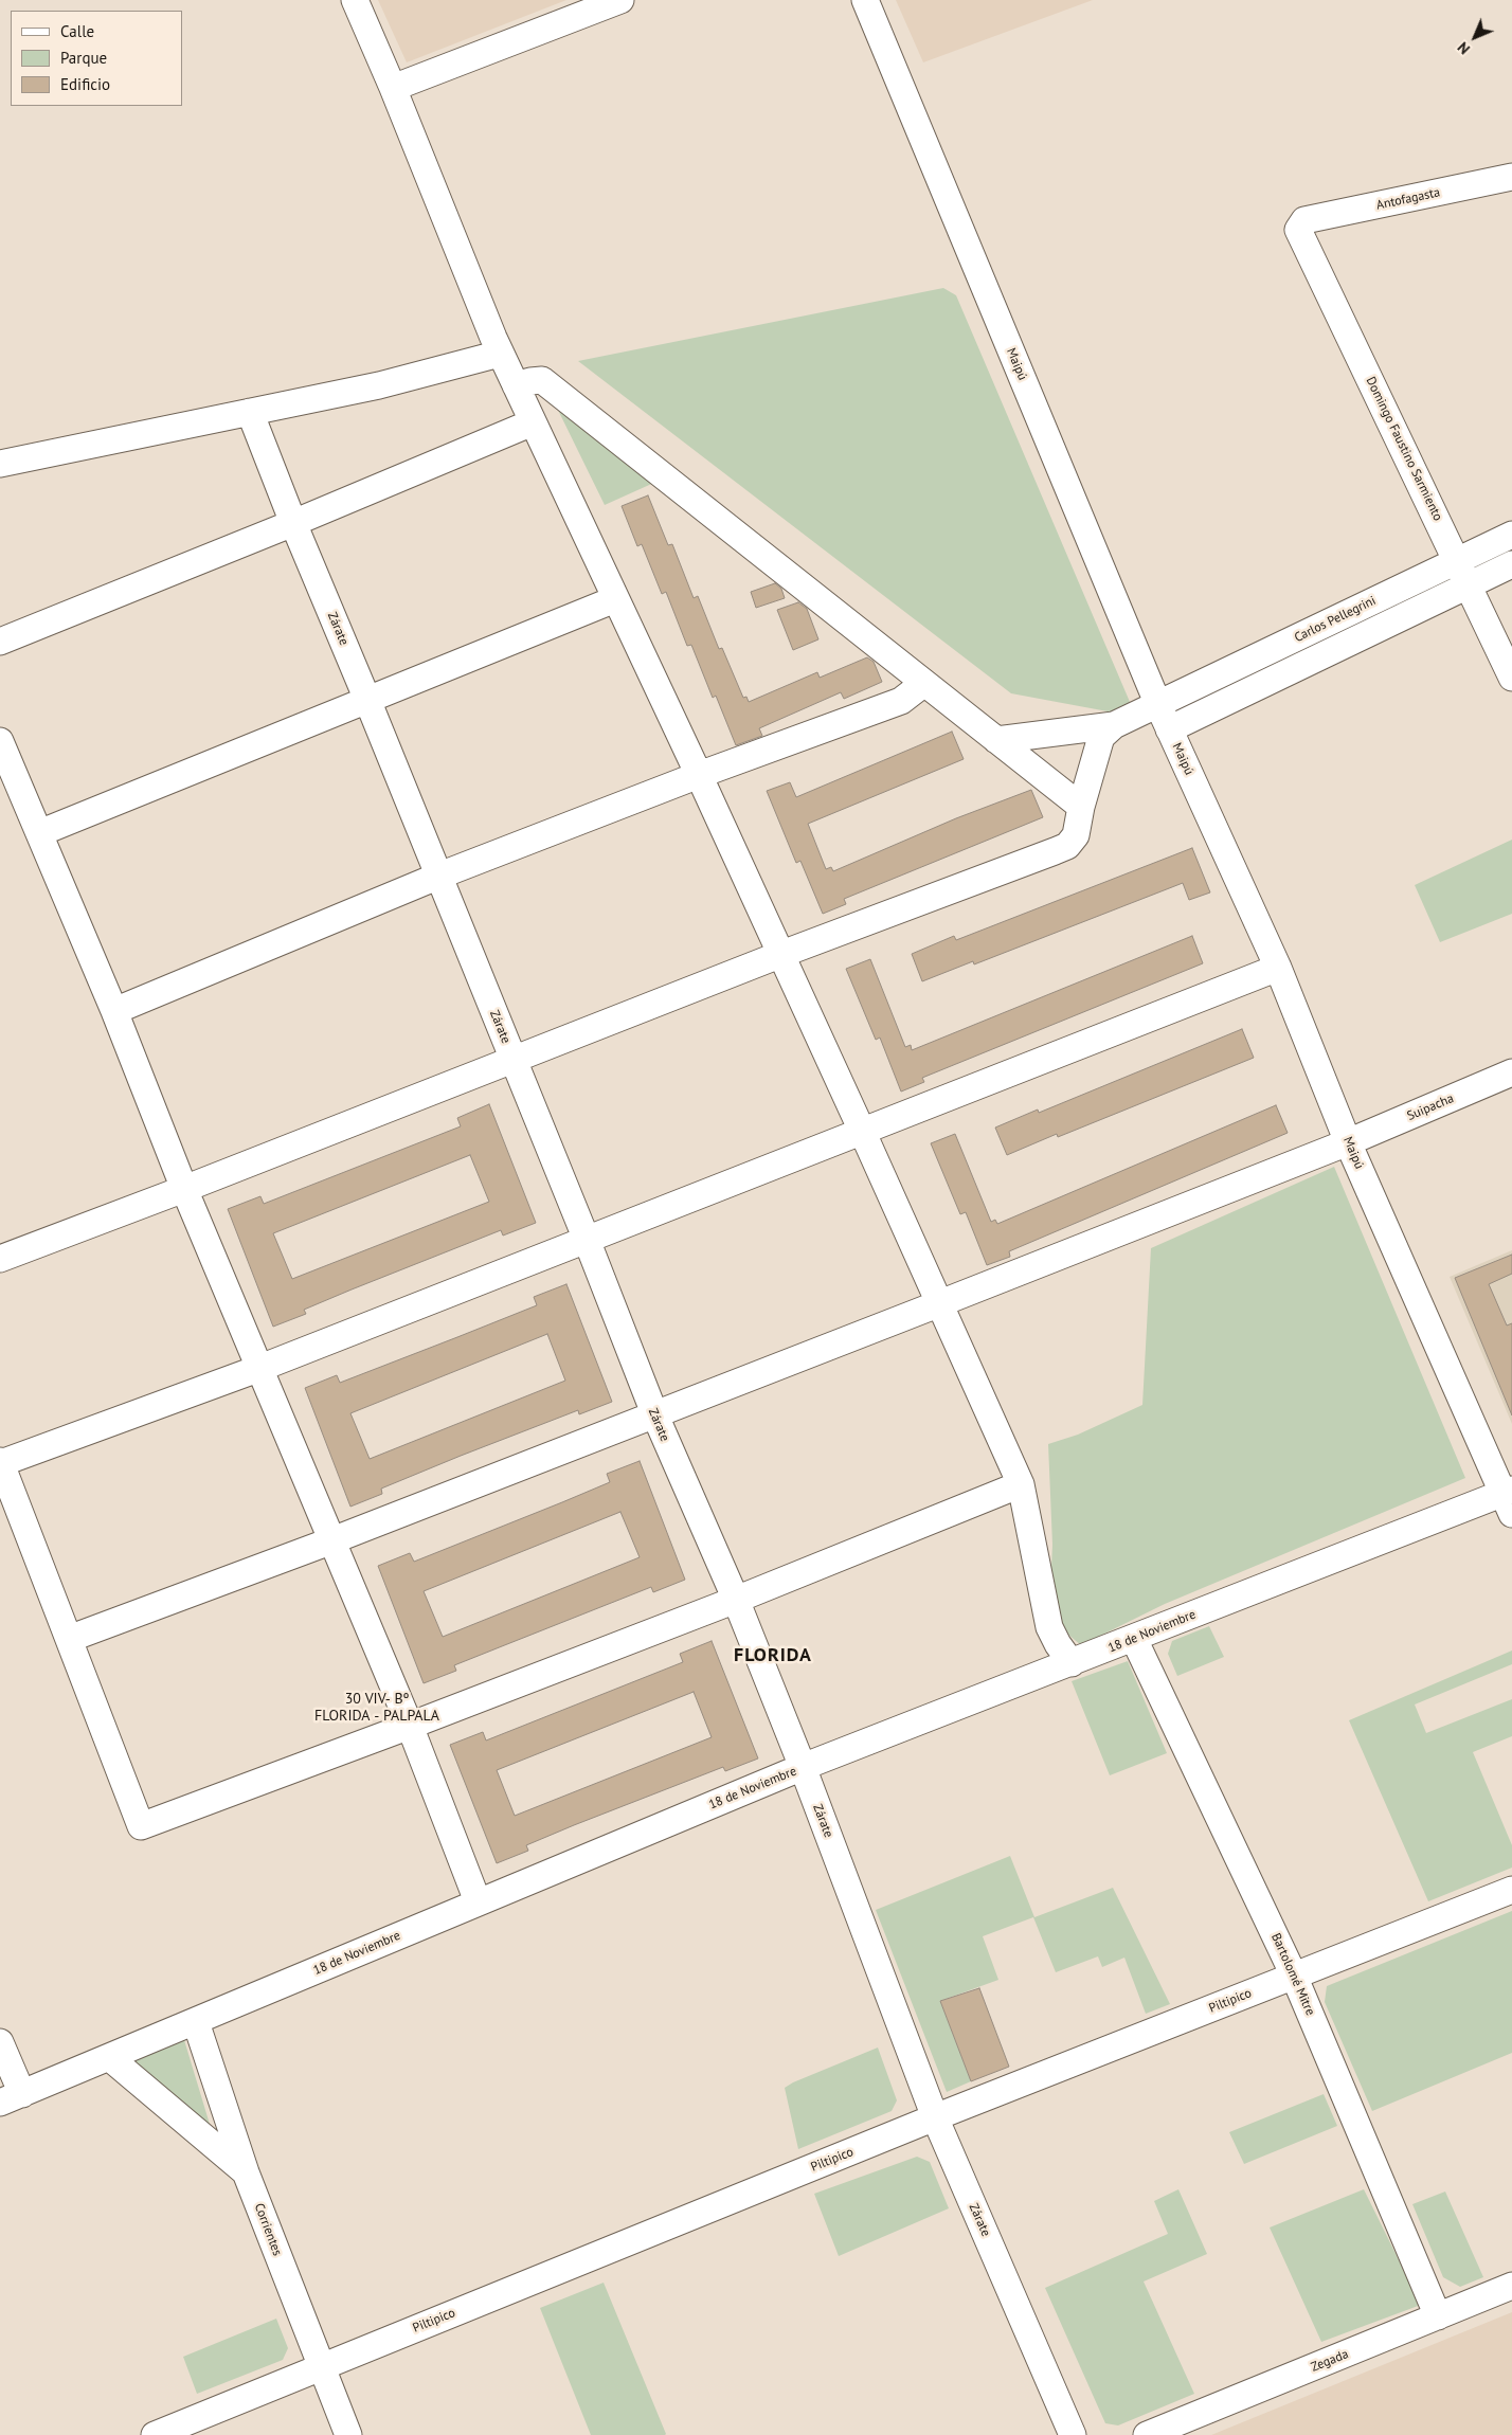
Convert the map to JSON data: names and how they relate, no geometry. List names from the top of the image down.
{
  "streets": {
    "street": [
      "Antofagasta",
      "Maipú",
      "Domingo Faustino Sarmiento",
      "Carlos Pellegrini",
      "Zárate",
      "Suipacha",
      "18 de Noviembre",
      "Bartolomé Mitre",
      "Piltipico",
      "Corrientes",
      "Zegada"
    ]
  },
  "crossings": [
    ["Antofagasta", "Domingo Faustino Sarmiento"],
    ["Maipú", "Carlos Pellegrini"],
    ["Maipú", "Suipacha"],
    ["Maipú", "18 de Noviembre"],
    ["Domingo Faustino Sarmiento", "Carlos Pellegrini"],
    ["Zárate", "Suipacha"],
    ["Zárate", "18 de Noviembre"],
    ["Zárate", "Piltipico"],
    ["18 de Noviembre", "Bartolomé Mitre"],
    ["18 de Noviembre", "Corrientes"],
    ["Bartolomé Mitre", "Piltipico"],
    ["Bartolomé Mitre", "Zegada"],
    ["Piltipico", "Corrientes"]
  ],
  "districts": ["FLORIDA", "30 VIV- Bº FLORIDA - PALPALA"],
  "legend": ["Calle", "Parque", "Edificio"],
  "north": "bottom left"
}
